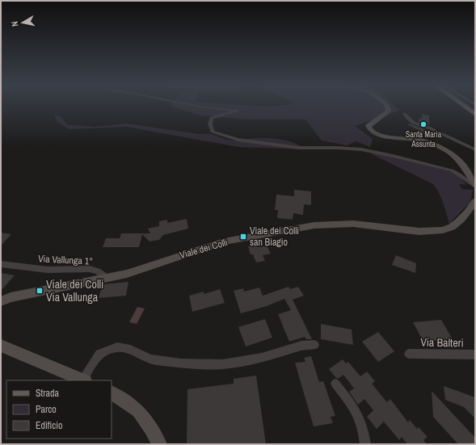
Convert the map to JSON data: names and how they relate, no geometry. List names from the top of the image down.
{
  "streets": {
    "main road": ["Viale dei Colli"],
    "street": ["Via Vallunga 1°", "Via Balteri"]
  },
  "crossings": [
    ["Viale dei Colli", "Via Vallunga 1°"]
  ],
  "places": {
    "other": ["Santa Maria Assunta"],
    "transit": ["Viale dei Colli san Biagio", "Viale dei Colli Via Vallunga"]
  },
  "legend": ["Strada", "Parco", "Edificio"],
  "north": "left"
}
